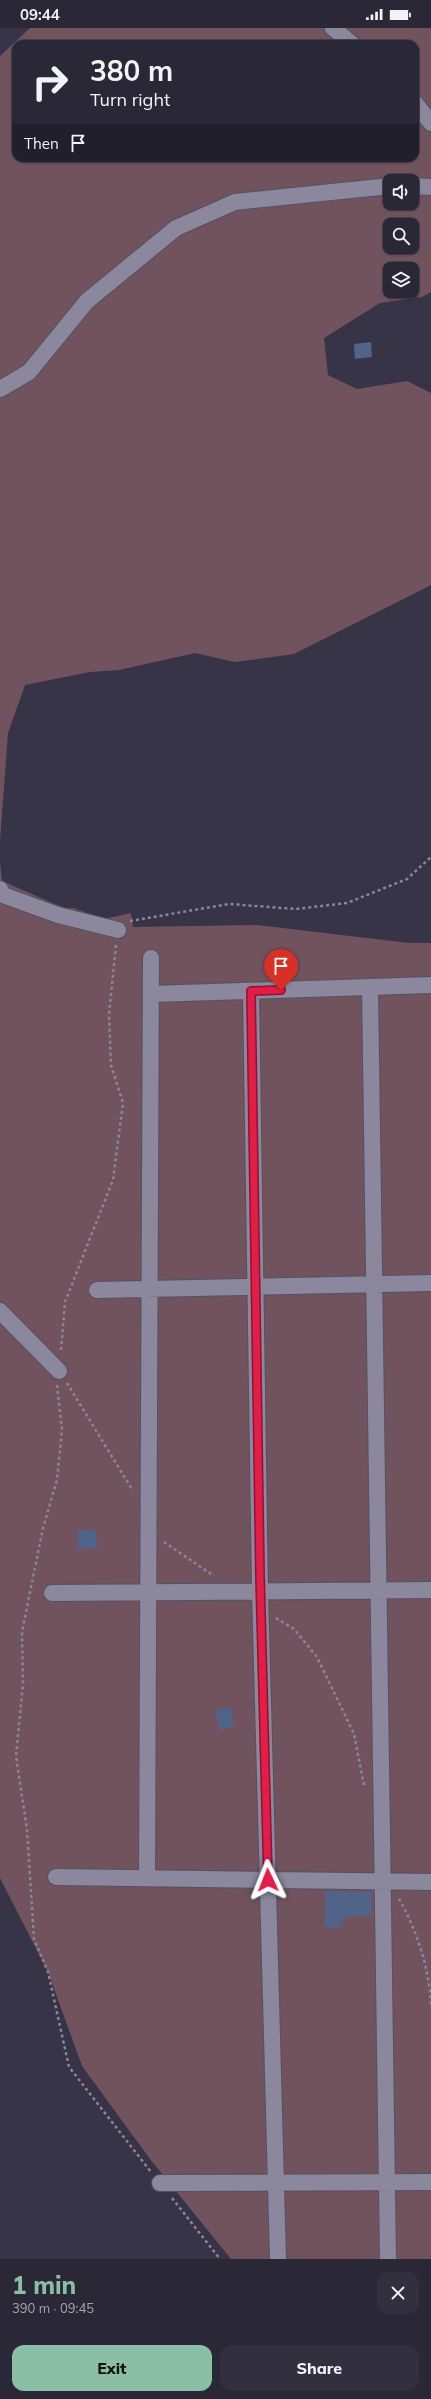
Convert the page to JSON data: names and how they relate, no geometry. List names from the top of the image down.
{
  "page": {
    "status": "09:44",
    "turn": ["380 m", "Turn right"],
    "then": "Then",
    "heading": ["1 min", "390 m · 09:45"],
    "buttons": ["Exit", "Share"]
  }
}
